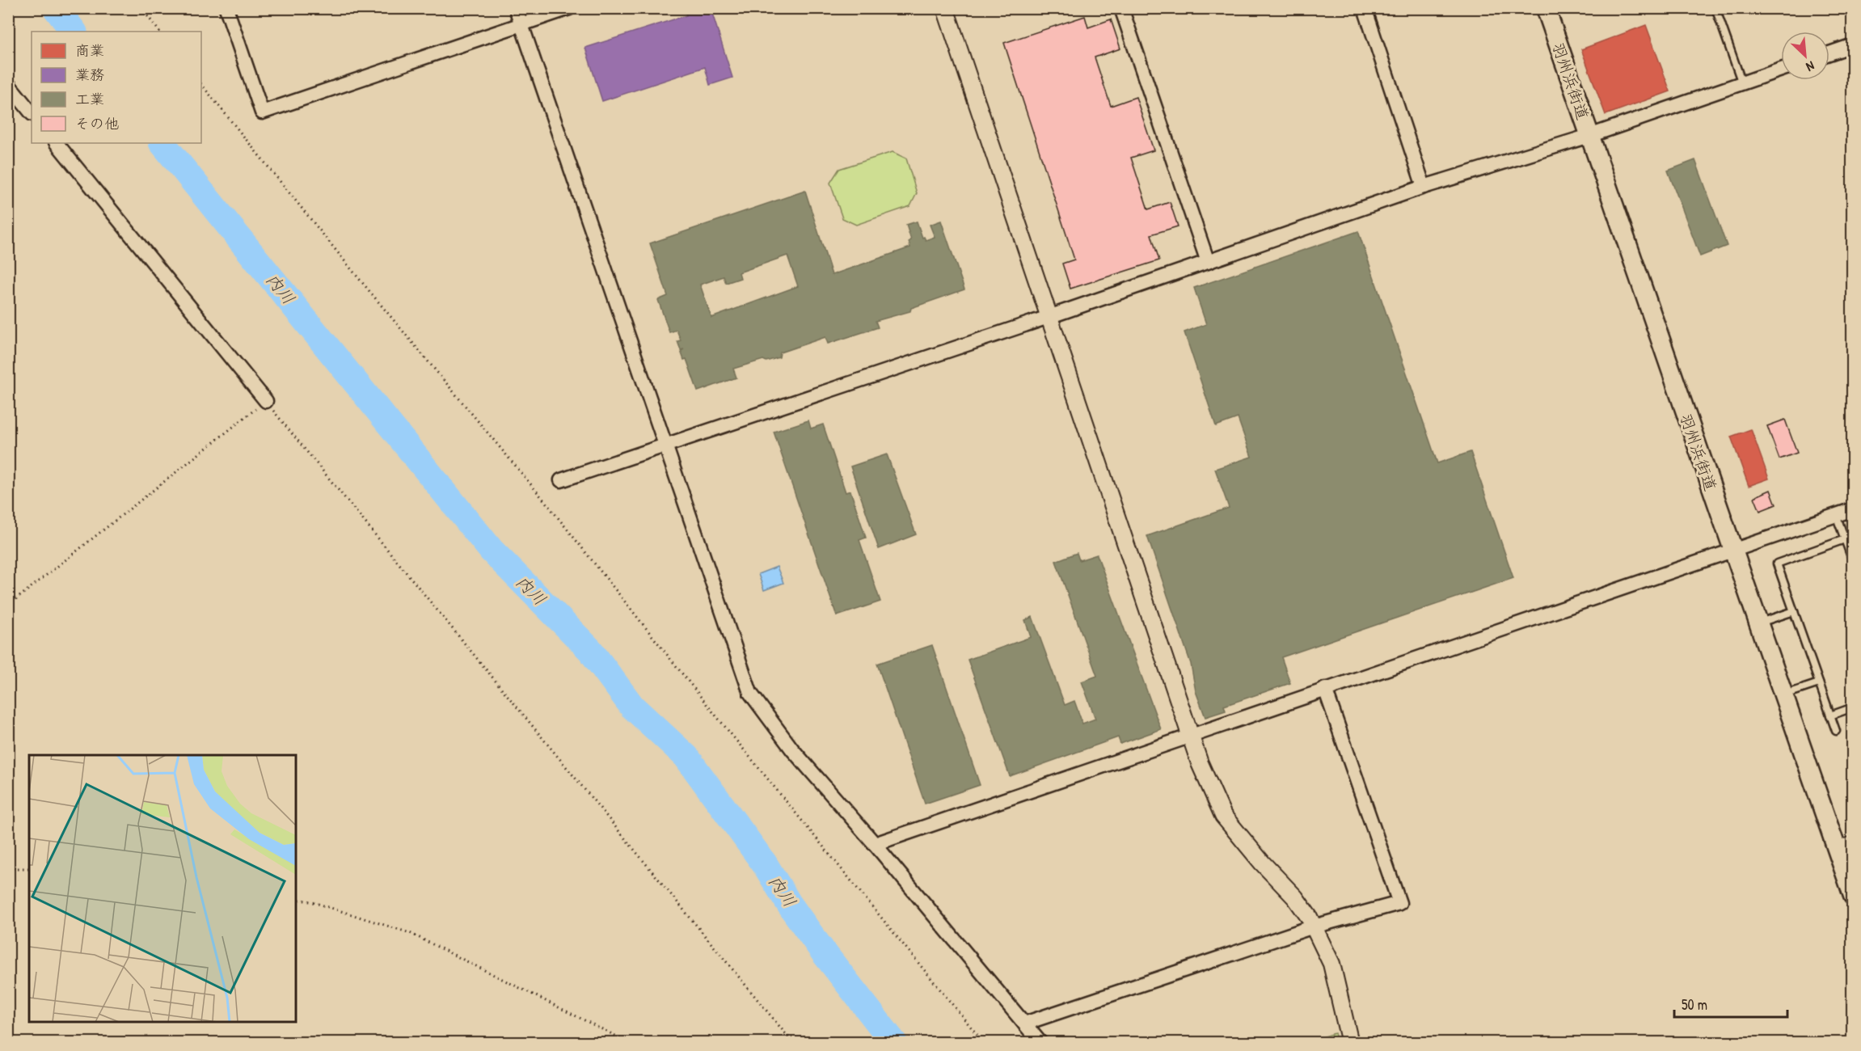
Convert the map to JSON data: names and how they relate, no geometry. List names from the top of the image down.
{
  "streets": {
    "main road": ["羽州浜街道"]
  },
  "water": ["内川"],
  "legend": [
    "商業",
    "業務",
    "工業",
    "その他"
  ],
  "scale_bar": "50 m",
  "north": "bottom right"
}
